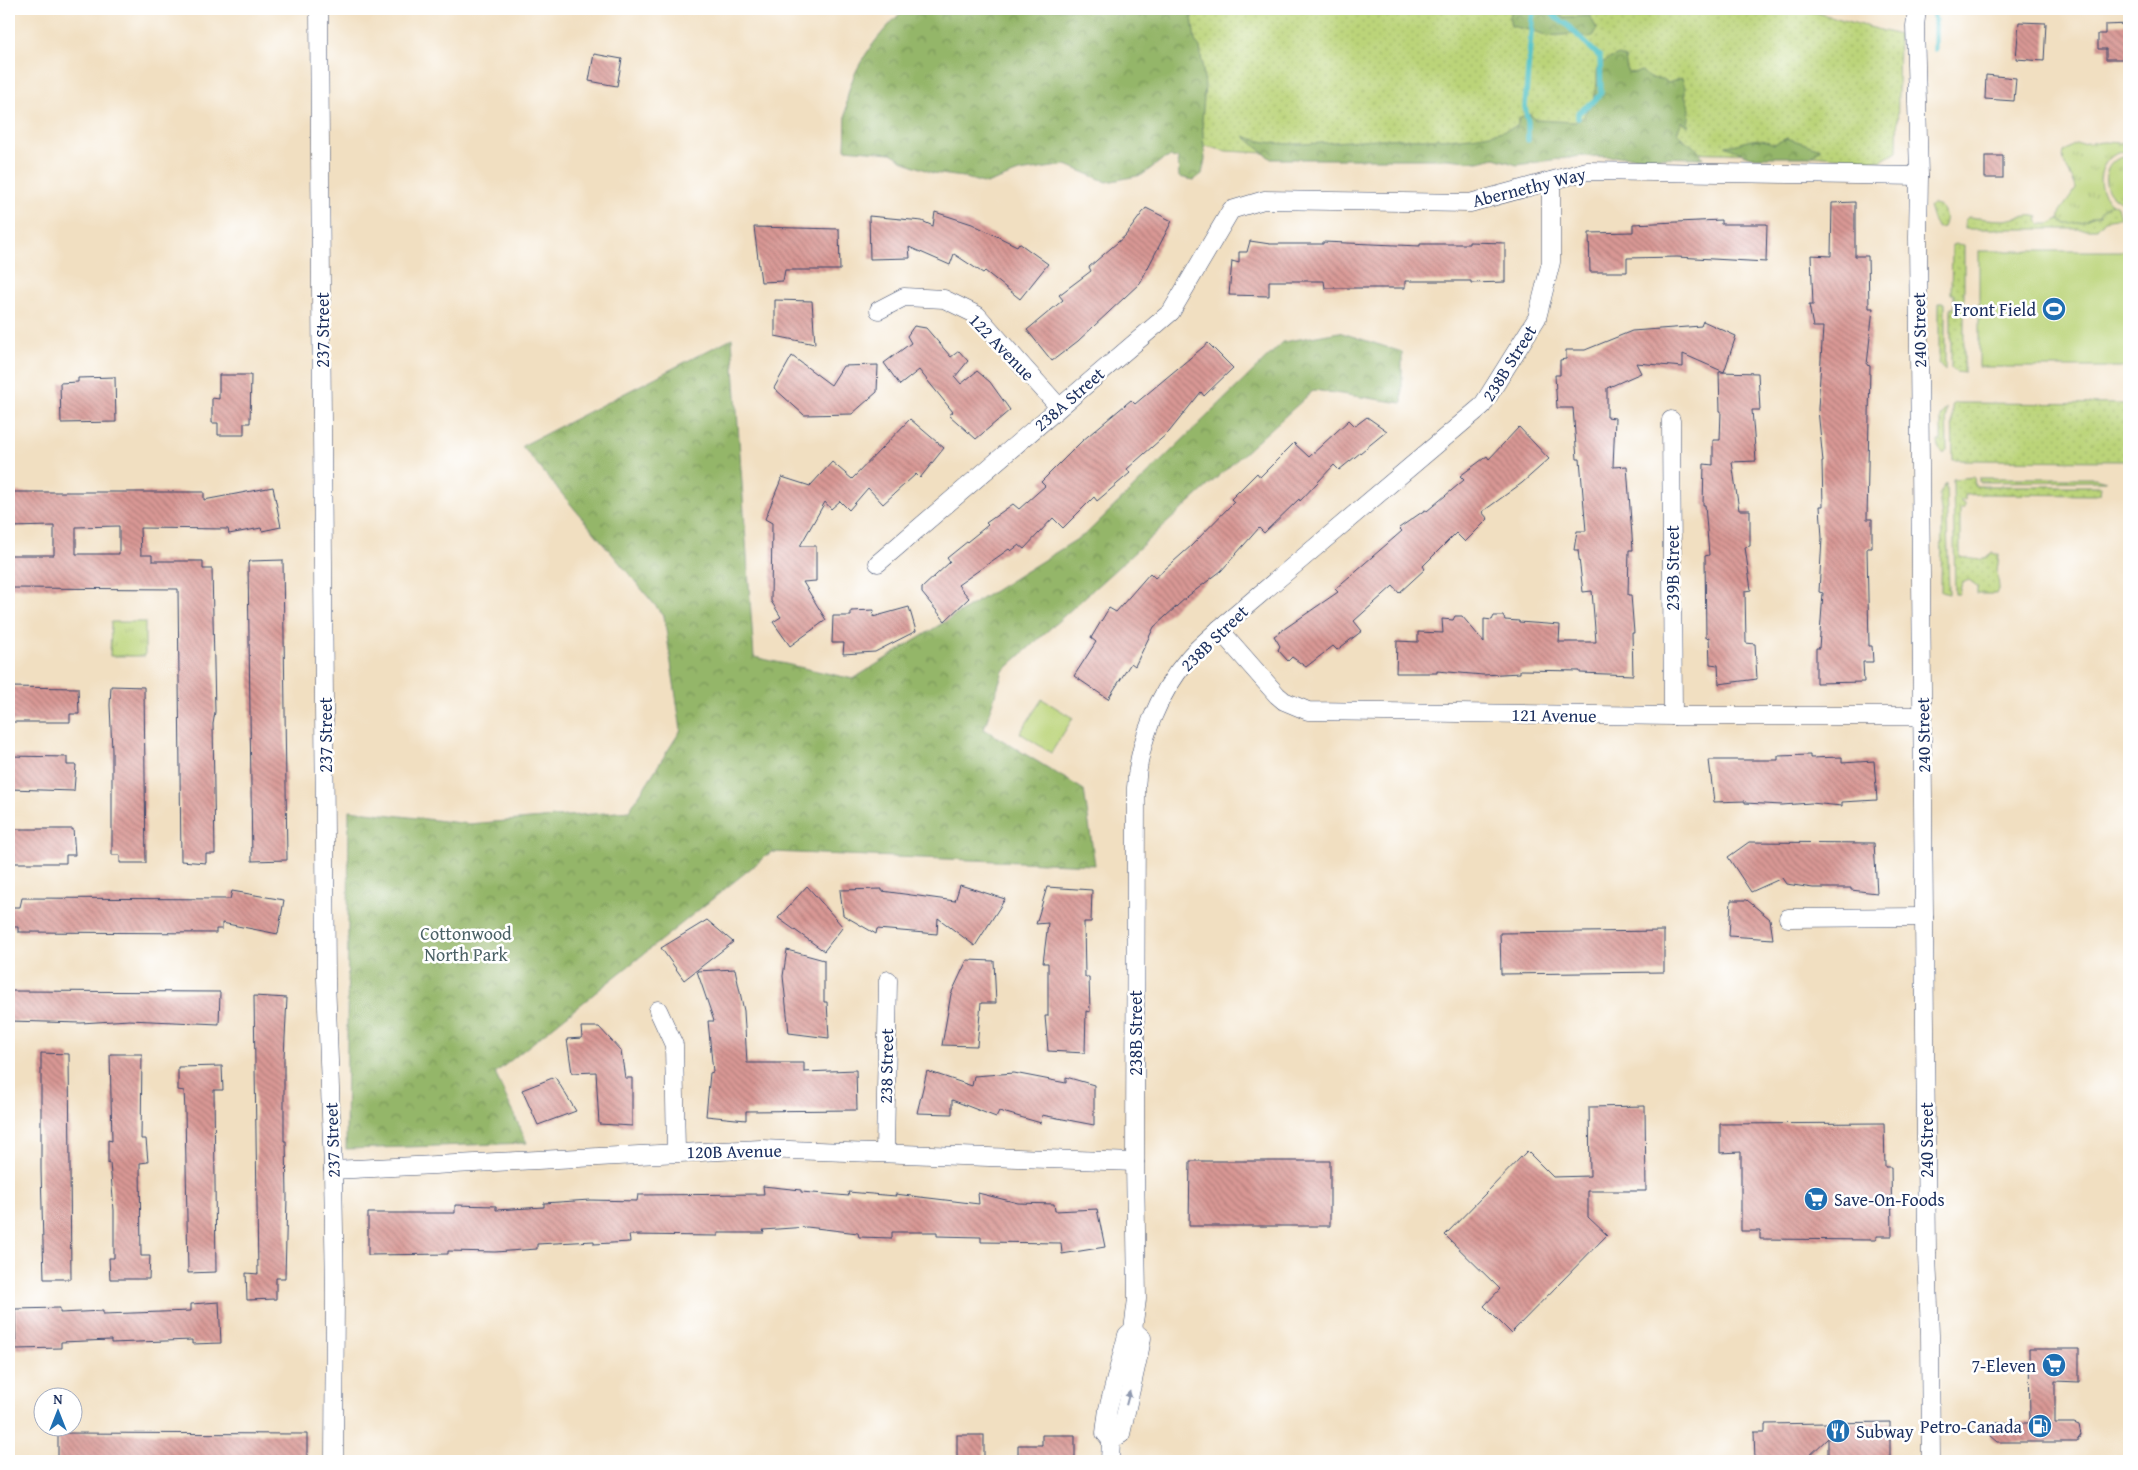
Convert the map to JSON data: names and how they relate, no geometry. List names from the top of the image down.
{
  "streets": {
    "street": [
      "Abernethy Way",
      "237 Street",
      "240 Street",
      "122 Avenue",
      "238B Street",
      "238A Street",
      "239B Street",
      "121 Avenue",
      "238 Street",
      "120B Avenue"
    ]
  },
  "crossings": [
    ["Abernethy Way", "240 Street"],
    ["Abernethy Way", "238B Street"],
    ["Abernethy Way", "238A Street"],
    ["237 Street", "120B Avenue"],
    ["240 Street", "121 Avenue"],
    ["122 Avenue", "238A Street"],
    ["238B Street", "121 Avenue"],
    ["238B Street", "120B Avenue"],
    ["239B Street", "121 Avenue"],
    ["238 Street", "120B Avenue"]
  ],
  "parks": ["Cottonwood North Park"],
  "places": {
    "sports": ["Front Field"],
    "supermarket": ["Save-On-Foods", "7-Eleven"],
    "fuel station": ["Petro-Canada"],
    "restaurant": ["Subway"]
  },
  "north": "top"
}
